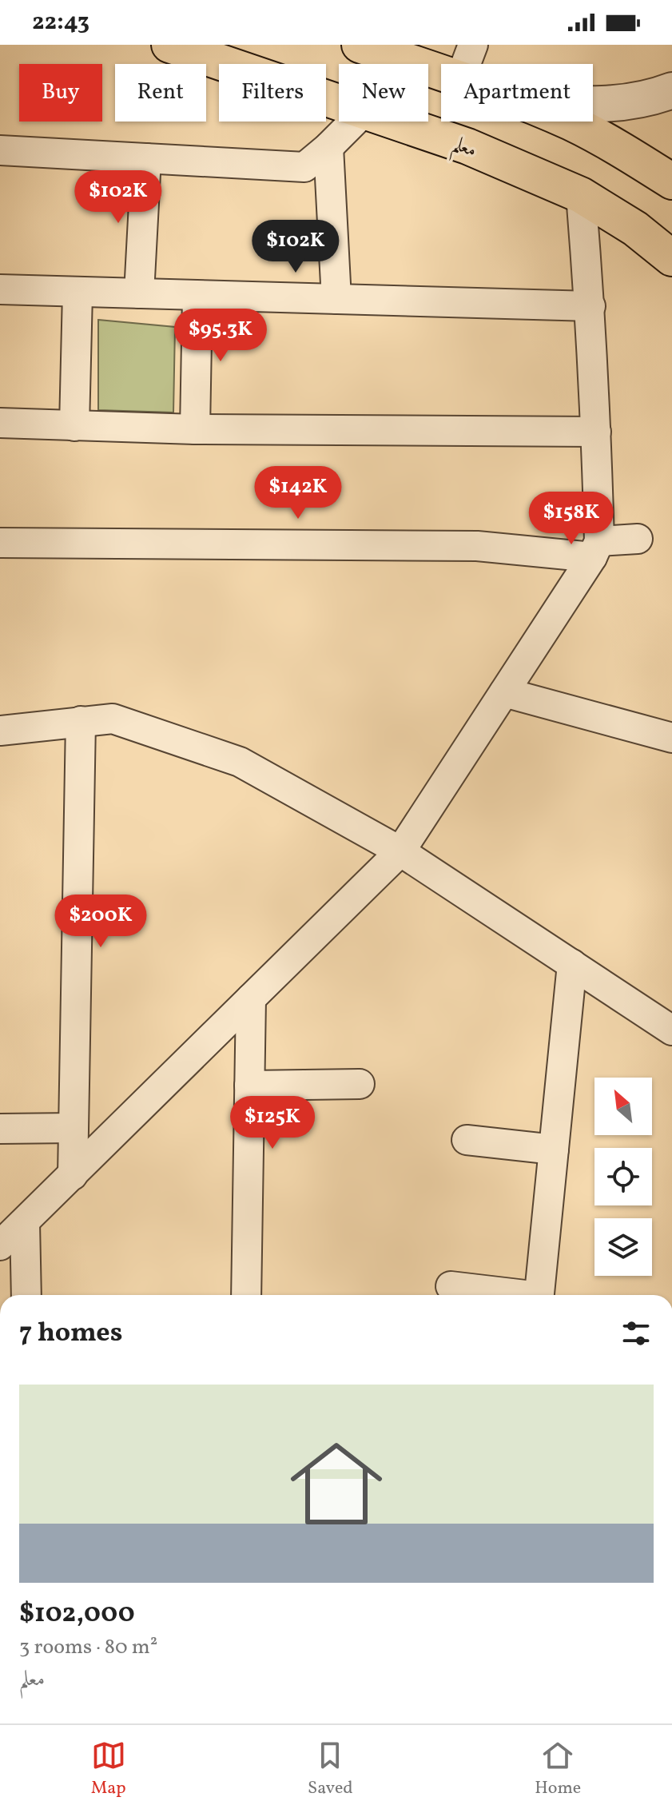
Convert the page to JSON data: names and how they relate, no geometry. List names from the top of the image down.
{
  "streets": {
    "main road": ["معلم"]
  },
  "north": "top left",
  "page": {
    "status": "22:43",
    "chip": [
      "Buy",
      "Rent",
      "Filters",
      "New",
      "Apartment"
    ],
    "price": [
      "$102K",
      "$102K",
      "$95.3K",
      "$142K",
      "$158K",
      "$200K",
      "$125K"
    ],
    "heading": "7 homes",
    "list": [
      {
        "name": "$102,000",
        "note": "3 rooms · 80 m² · معلم"
      }
    ],
    "tabs": ["Map", "Saved", "Home"]
  }
}
